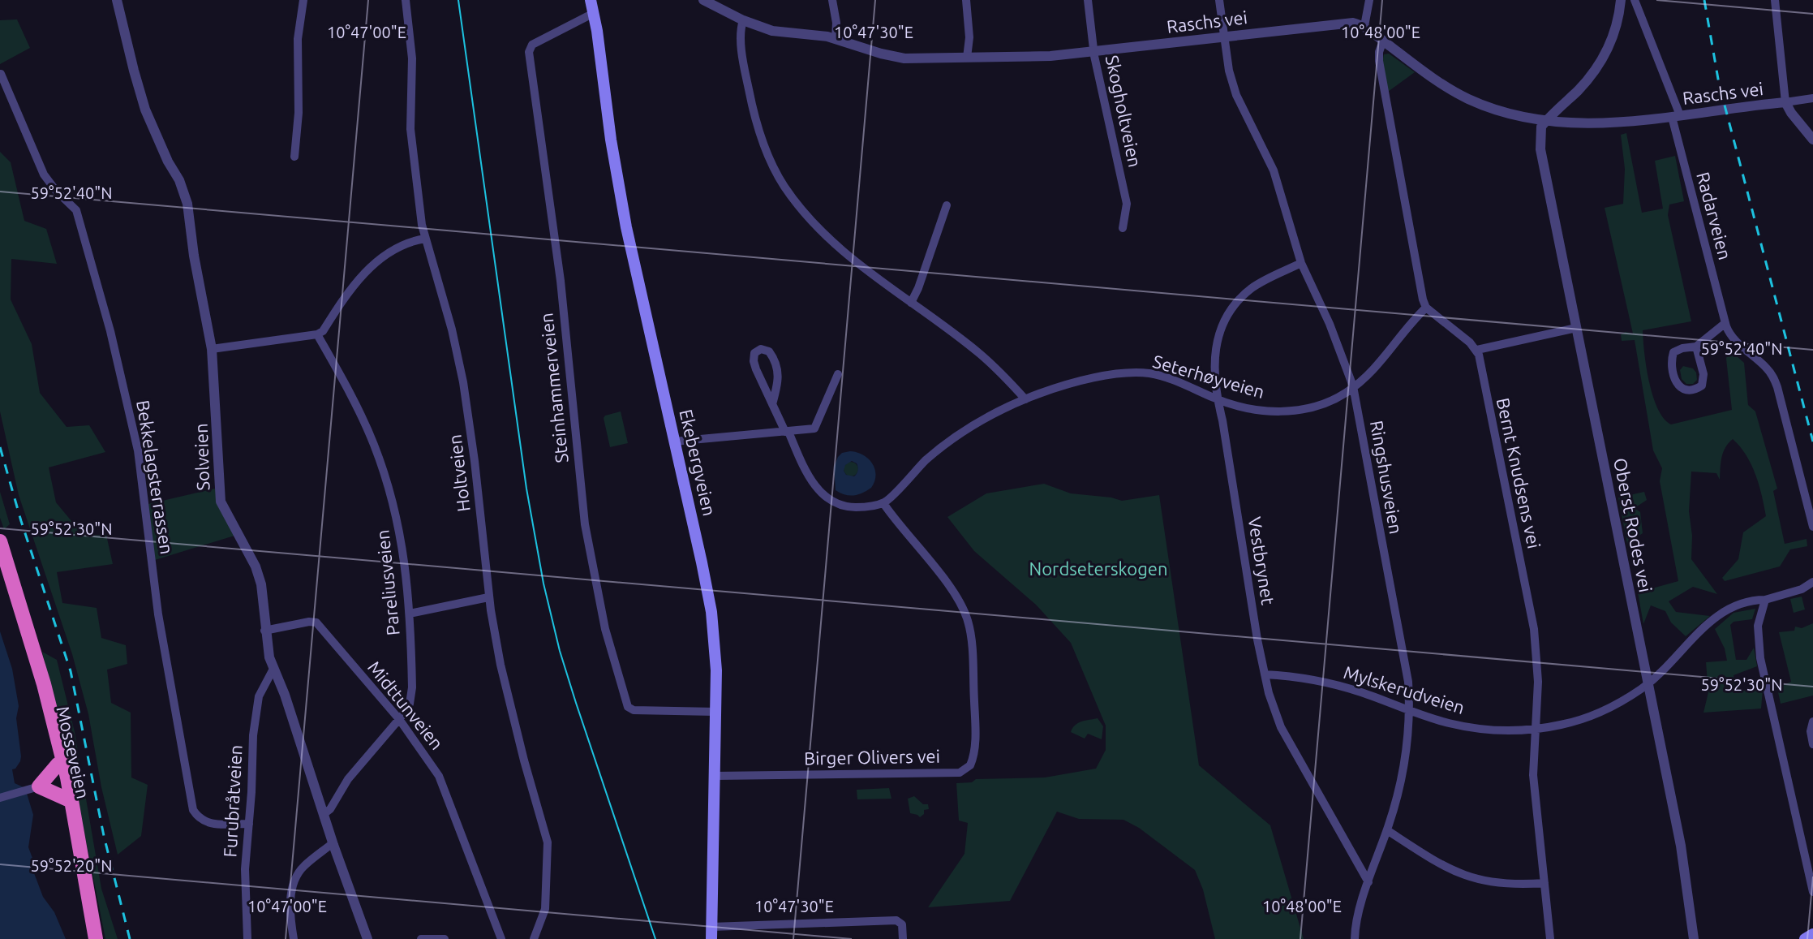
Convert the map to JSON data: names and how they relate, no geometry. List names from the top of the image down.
{
  "streets": {
    "highway": ["Mosseveien"],
    "main road": ["Ekebergveien"],
    "street": [
      "Raschs vei",
      "Skogholtveien",
      "Radarveien",
      "Seterhøyveien",
      "Steinhammerveien",
      "Solveien",
      "Holtveien",
      "Bernt Knudsens vei",
      "Bekkelagsterrassen",
      "Ringshusveien",
      "Oberst Rodes vei",
      "Vestbrynet",
      "Pareliusveien",
      "Mylskerudveien",
      "Midttunveien",
      "Birger Olivers vei",
      "Furubråtveien"
    ]
  },
  "crossings": [
    ["Raschs vei", "Skogholtveien"],
    ["Raschs vei", "Radarveien"],
    ["Raschs vei", "Ringshusveien"],
    ["Raschs vei", "Oberst Rodes vei"],
    ["Seterhøyveien", "Ringshusveien"],
    ["Seterhøyveien", "Vestbrynet"],
    ["Seterhøyveien", "Birger Olivers vei"],
    ["Steinhammerveien", "Ekebergveien"],
    ["Solveien", "Pareliusveien"],
    ["Solveien", "Midttunveien"],
    ["Solveien", "Furubråtveien"],
    ["Ekebergveien", "Birger Olivers vei"],
    ["Bernt Knudsens vei", "Mylskerudveien"],
    ["Bekkelagsterrassen", "Furubråtveien"],
    ["Ringshusveien", "Vestbrynet"],
    ["Ringshusveien", "Mylskerudveien"],
    ["Oberst Rodes vei", "Mylskerudveien"],
    ["Vestbrynet", "Mylskerudveien"],
    ["Pareliusveien", "Midttunveien"]
  ],
  "parks": ["Nordseterskogen"],
  "coordinates": [
    "10°47'00\"E",
    "10°47'30\"E",
    "10°48'00\"E",
    "59°52'40\"N",
    "59°52'30\"N",
    "59°52'20\"N"
  ]
}
